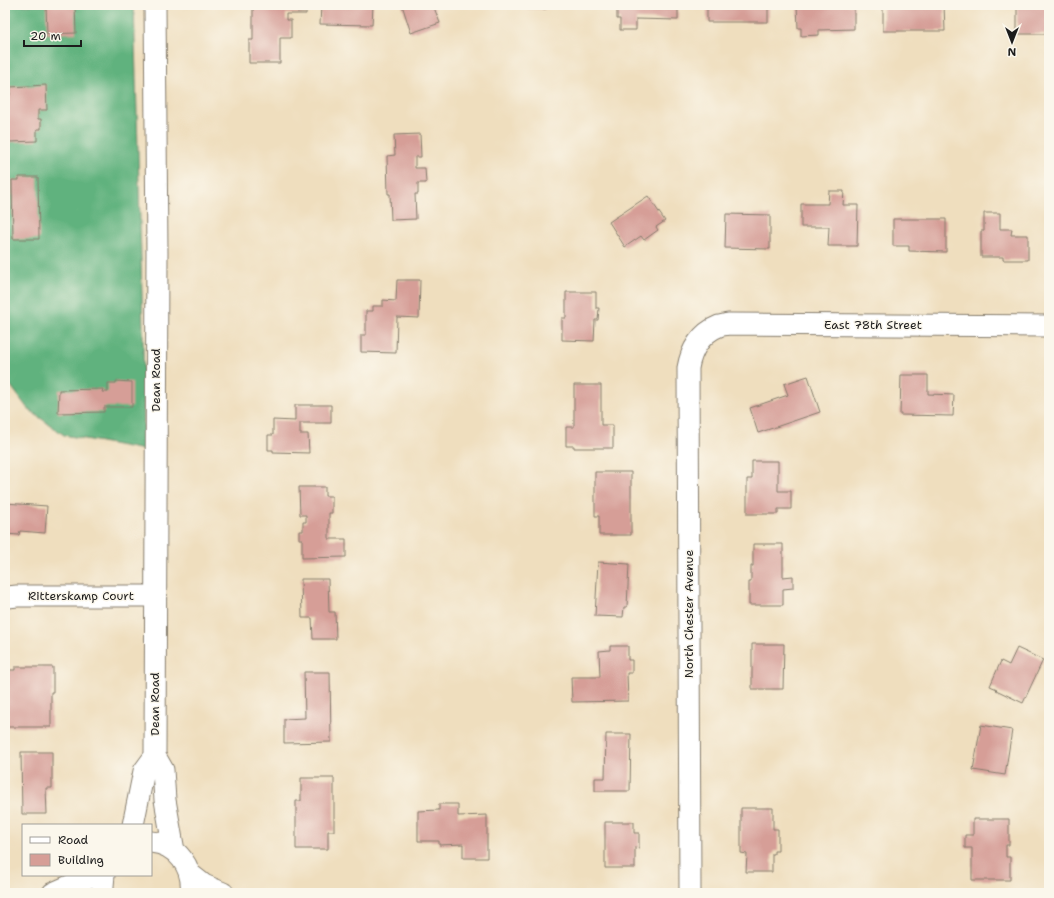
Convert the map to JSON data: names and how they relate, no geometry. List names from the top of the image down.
{
  "streets": {
    "street": [
      "East 78th Street",
      "Dean Road",
      "Ritterskamp Court",
      "North Chester Avenue"
    ]
  },
  "crossings": [
    ["East 78th Street", "North Chester Avenue"],
    ["Dean Road", "Ritterskamp Court"]
  ],
  "legend": ["Road", "Building"],
  "scale_bar": "20 m",
  "north": "bottom"
}
